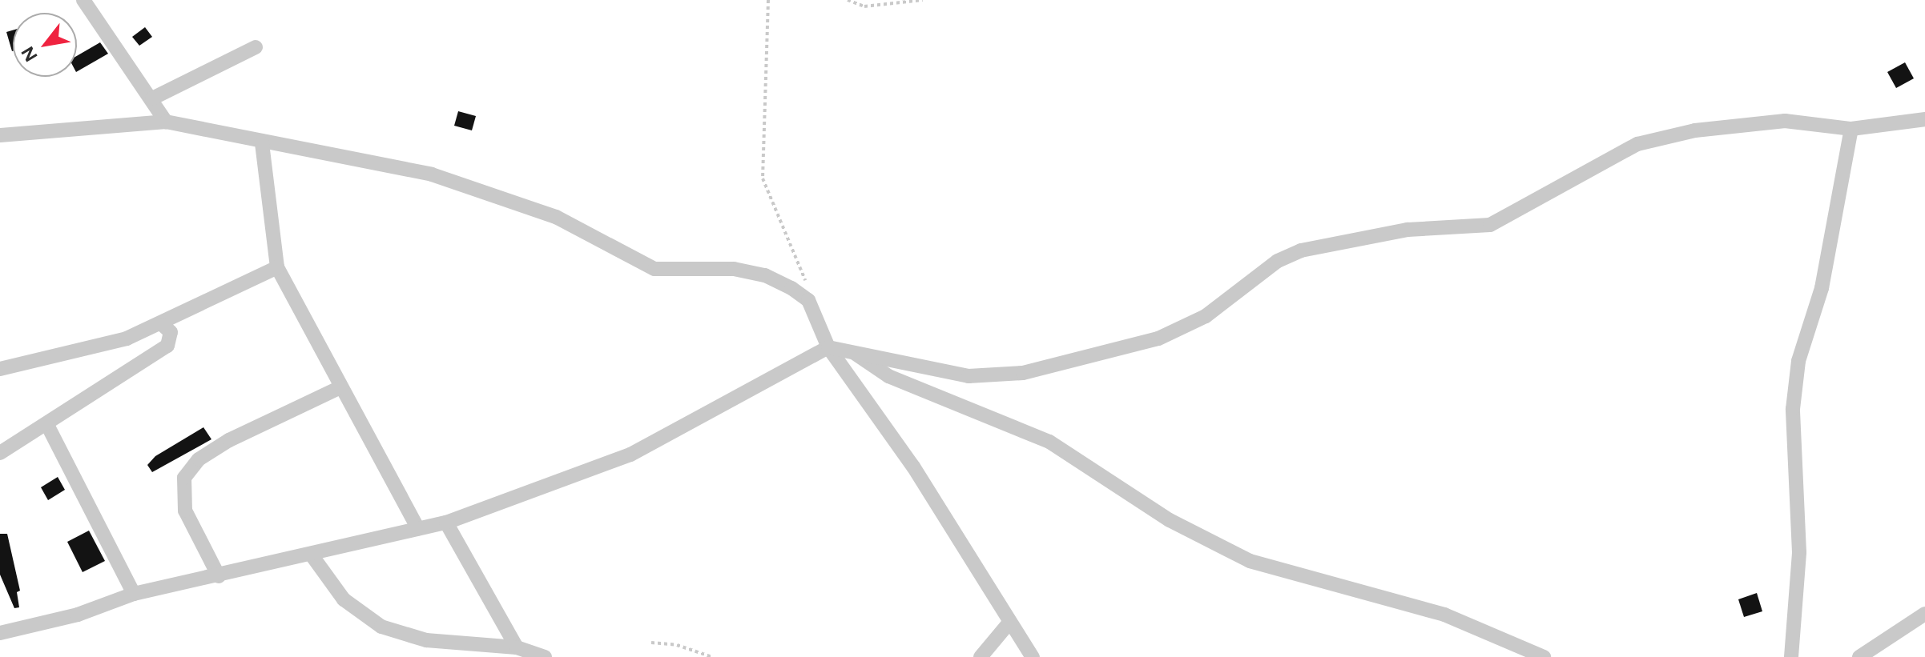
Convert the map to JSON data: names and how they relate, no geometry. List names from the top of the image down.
{
  "north": "bottom left"
}
